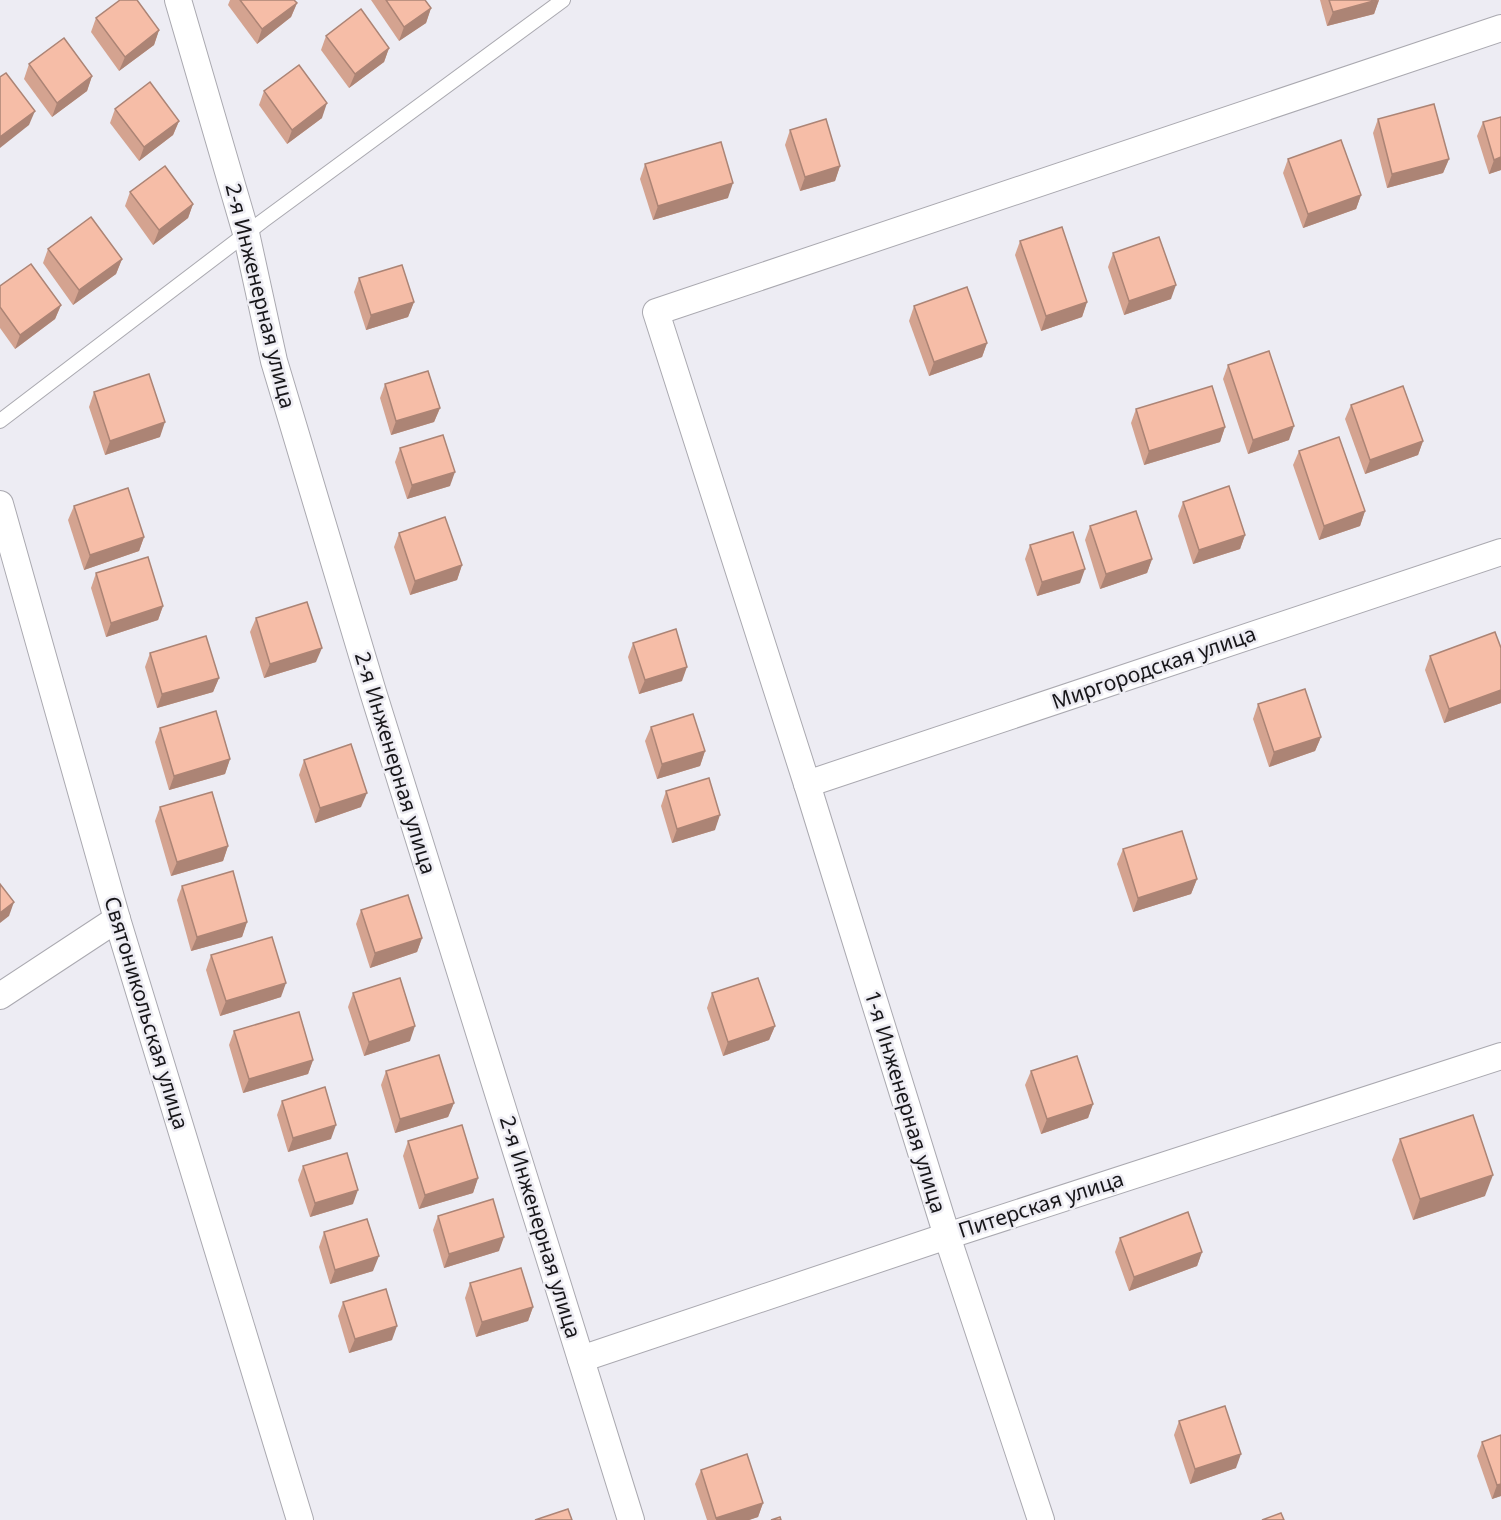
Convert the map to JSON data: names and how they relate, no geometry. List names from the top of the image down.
{
  "streets": {
    "street": [
      "2-я Инженерная улица",
      "Миргородская улица",
      "Святоникольская улица",
      "1-я Инженерная улица",
      "Питерская улица"
    ]
  },
  "crossings": [
    ["2-я Инженерная улица", "Питерская улица"],
    ["Миргородская улица", "1-я Инженерная улица"],
    ["1-я Инженерная улица", "Питерская улица"]
  ]
}
